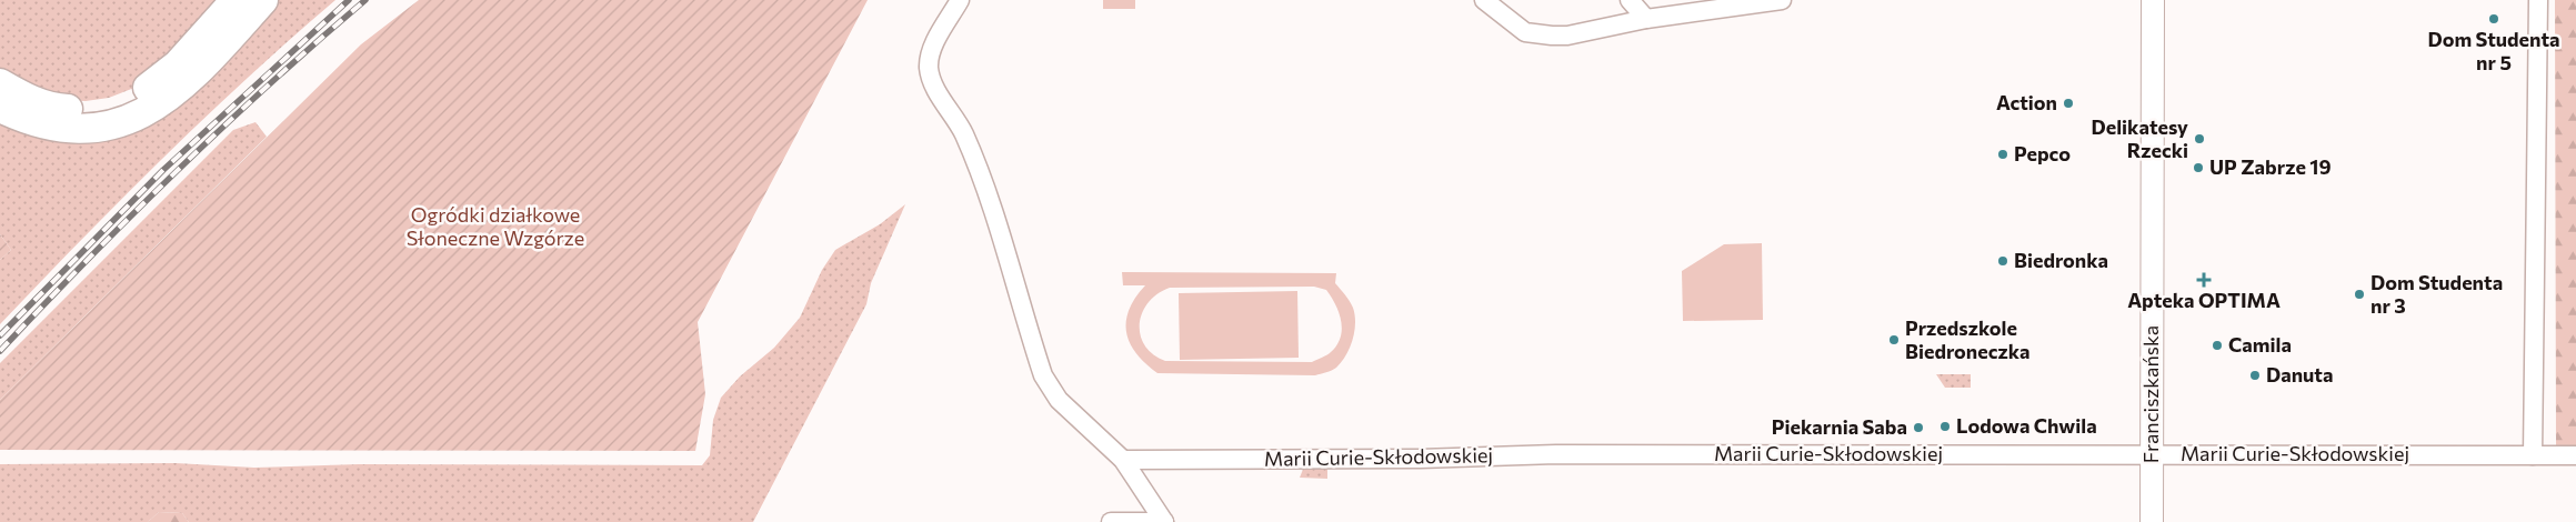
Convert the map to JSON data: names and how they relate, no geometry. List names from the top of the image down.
{
  "streets": {
    "street": ["Franciszkańska", "Marii Curie-Skłodowskiej"]
  },
  "crossings": [
    ["Franciszkańska", "Marii Curie-Skłodowskiej"]
  ],
  "parks": ["Ogródki działkowe Słoneczne Wzgórze"],
  "places": {
    "other": [
      "Dom Studenta nr 5",
      "Action",
      "Delikatesy Rzecki",
      "Pepco",
      "UP Zabrze 19",
      "Biedronka",
      "Dom Studenta nr 3",
      "Przedszkole Biedroneczka",
      "Camila",
      "Danuta",
      "Lodowa Chwila",
      "Piekarnia Saba"
    ],
    "health": ["Apteka OPTIMA"]
  }
}
